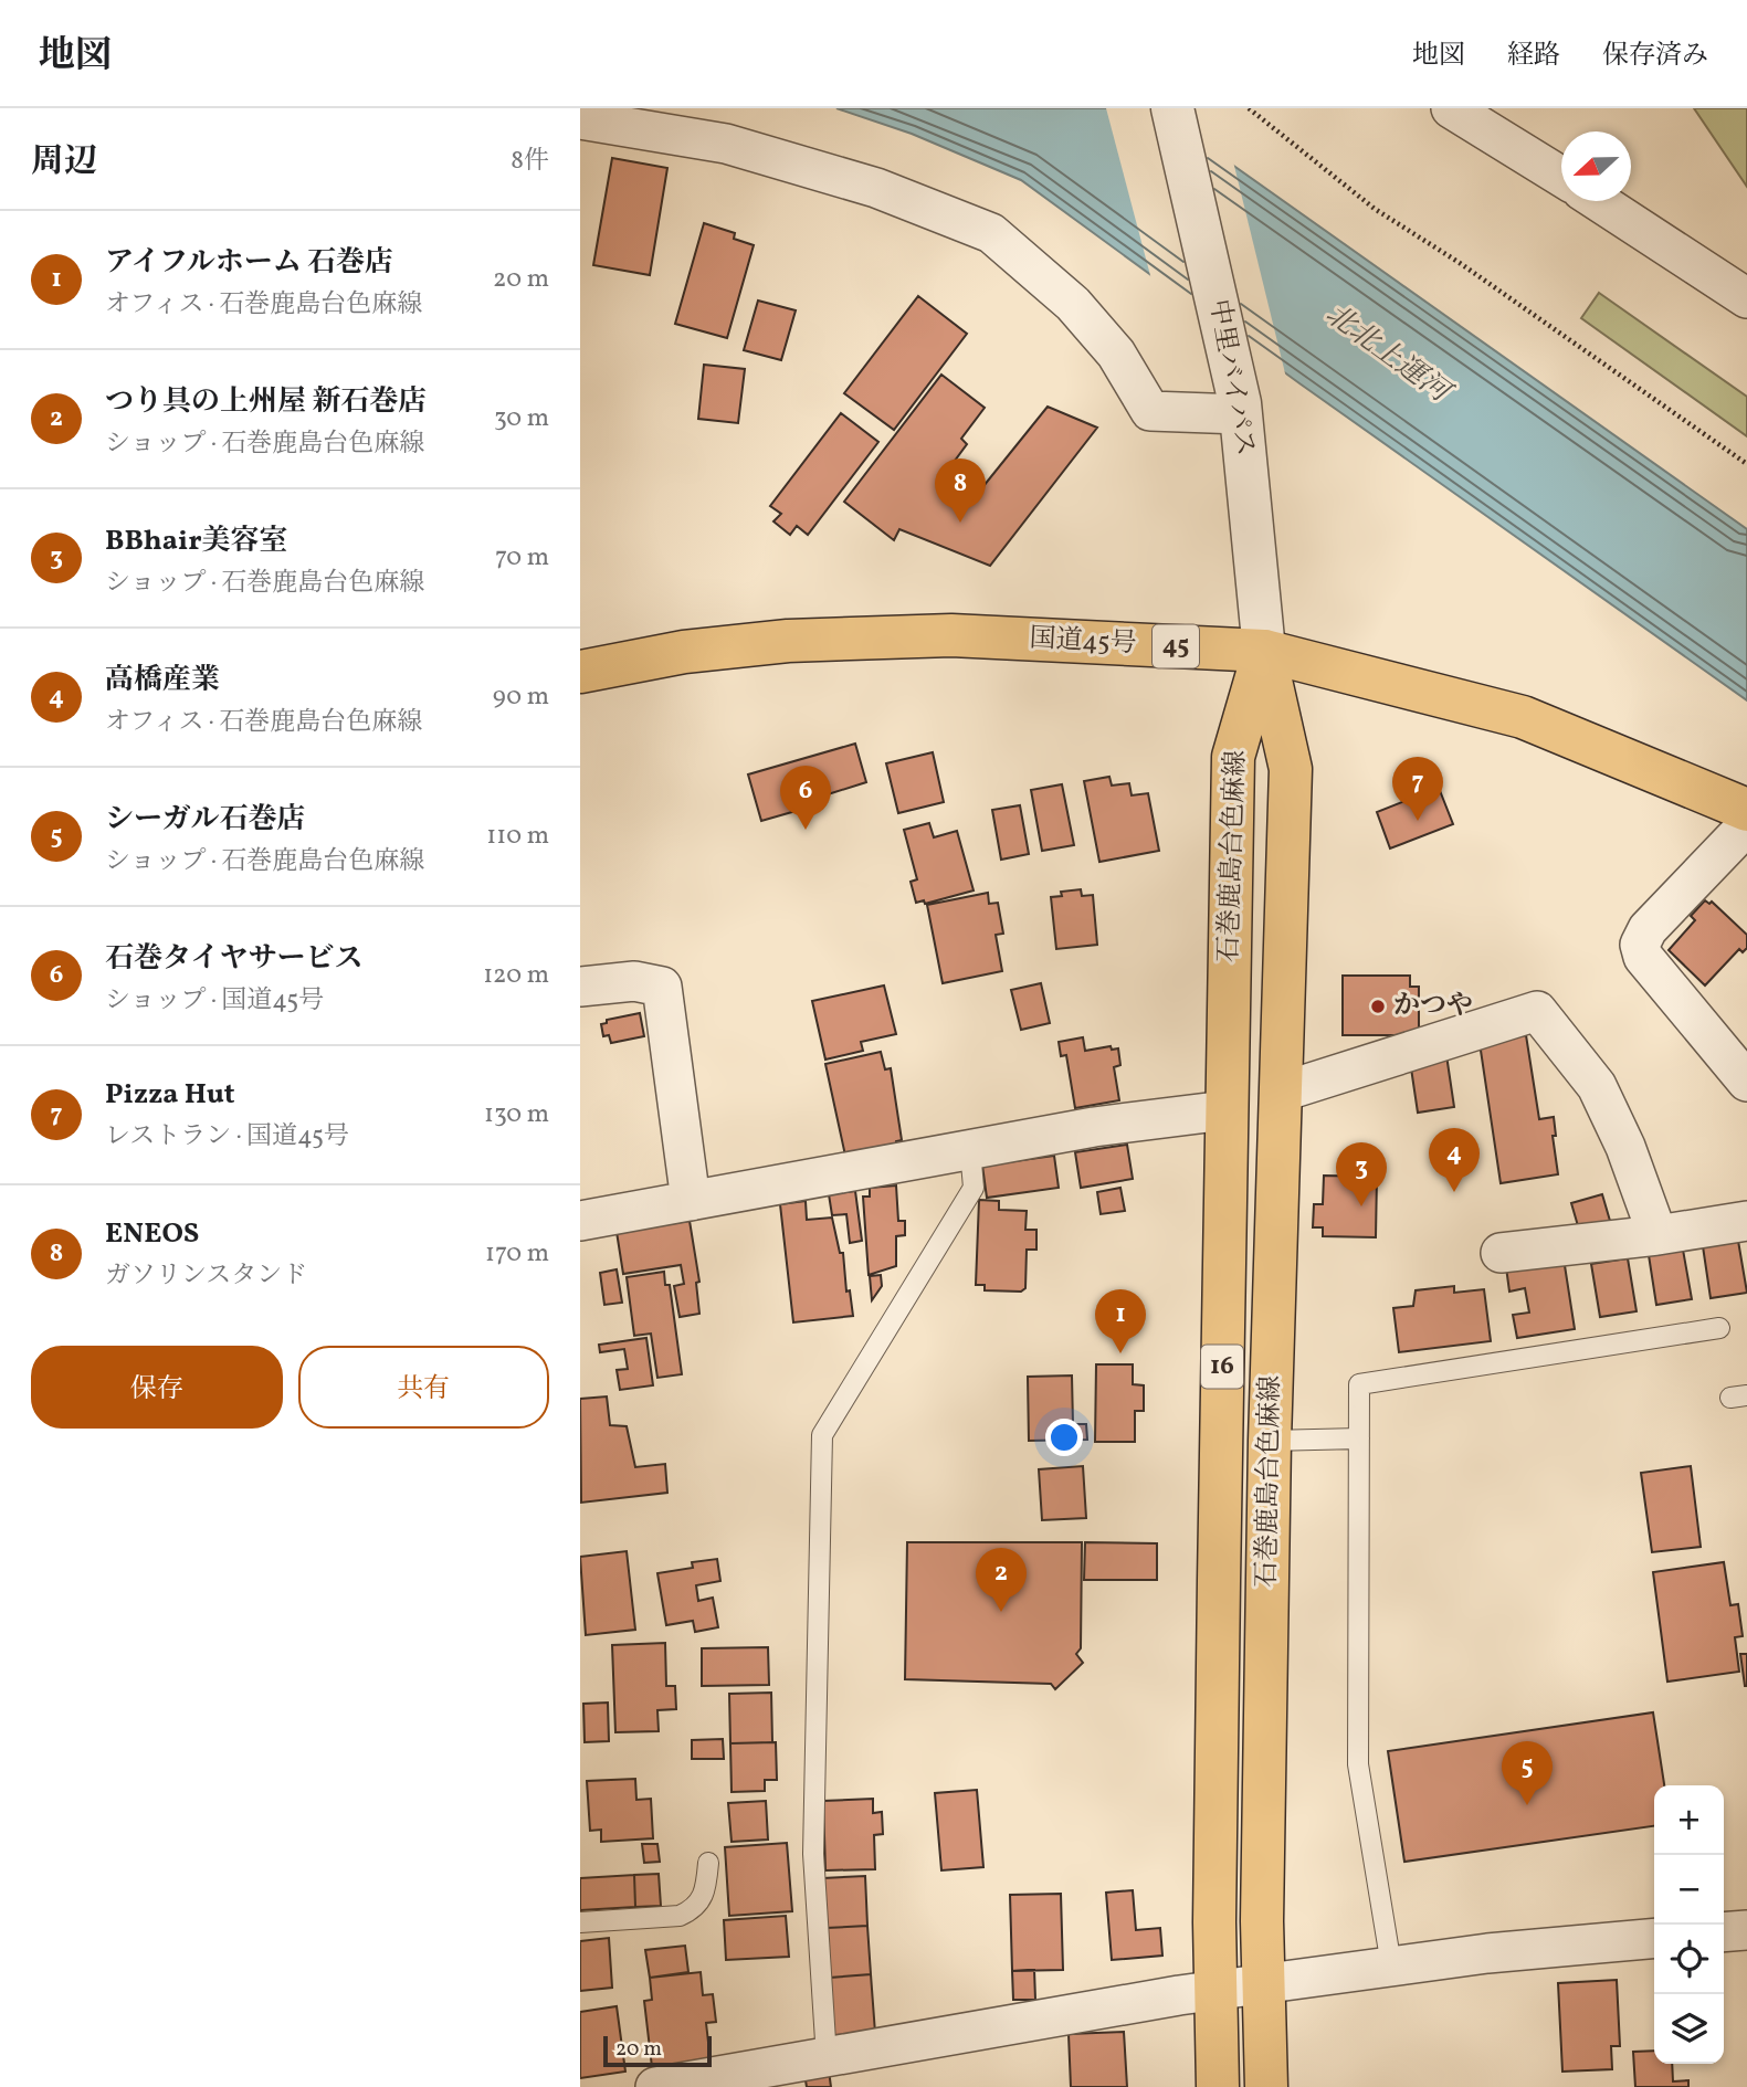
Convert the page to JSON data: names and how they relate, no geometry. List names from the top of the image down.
{
  "streets": {
    "main road": [
      "国道45号",
      "45",
      "石巻鹿島台色麻線",
      "16"
    ],
    "street": ["中里バイパス"]
  },
  "crossings": [
    ["中里バイパス", "国道45号"],
    ["中里バイパス", "石巻鹿島台色麻線"],
    ["国道45号", "石巻鹿島台色麻線"]
  ],
  "water": ["北北上運河"],
  "places": ["かつや"],
  "scale_bar": "20 m",
  "north": "left",
  "page": {
    "header": "地図",
    "nav": ["地図", "経路", "保存済み"],
    "heading": ["周辺", "8件"],
    "list": [
      {
        "mark": "1",
        "name": "アイフルホーム 石巻店",
        "note": "オフィス · 石巻鹿島台色麻線",
        "value": "20 m"
      },
      {
        "mark": "2",
        "name": "つり具の上州屋 新石巻店",
        "note": "ショップ · 石巻鹿島台色麻線",
        "value": "30 m"
      },
      {
        "mark": "3",
        "name": "BBhair美容室",
        "note": "ショップ · 石巻鹿島台色麻線",
        "value": "70 m"
      },
      {
        "mark": "4",
        "name": "高橋産業",
        "note": "オフィス · 石巻鹿島台色麻線",
        "value": "90 m"
      },
      {
        "mark": "5",
        "name": "シーガル石巻店",
        "note": "ショップ · 石巻鹿島台色麻線",
        "value": "110 m"
      },
      {
        "mark": "6",
        "name": "石巻タイヤサービス",
        "note": "ショップ · 国道45号",
        "value": "120 m"
      },
      {
        "mark": "7",
        "name": "Pizza Hut",
        "note": "レストラン · 国道45号",
        "value": "130 m"
      },
      {
        "mark": "8",
        "name": "ENEOS",
        "note": "ガソリンスタンド",
        "value": "170 m"
      }
    ],
    "pins": [
      "8",
      "7",
      "6",
      "4",
      "3",
      "1",
      "2",
      "5"
    ],
    "buttons": ["保存", "共有"],
    "map_buttons": ["+", "−"],
    "scale": "20 m"
  }
}
